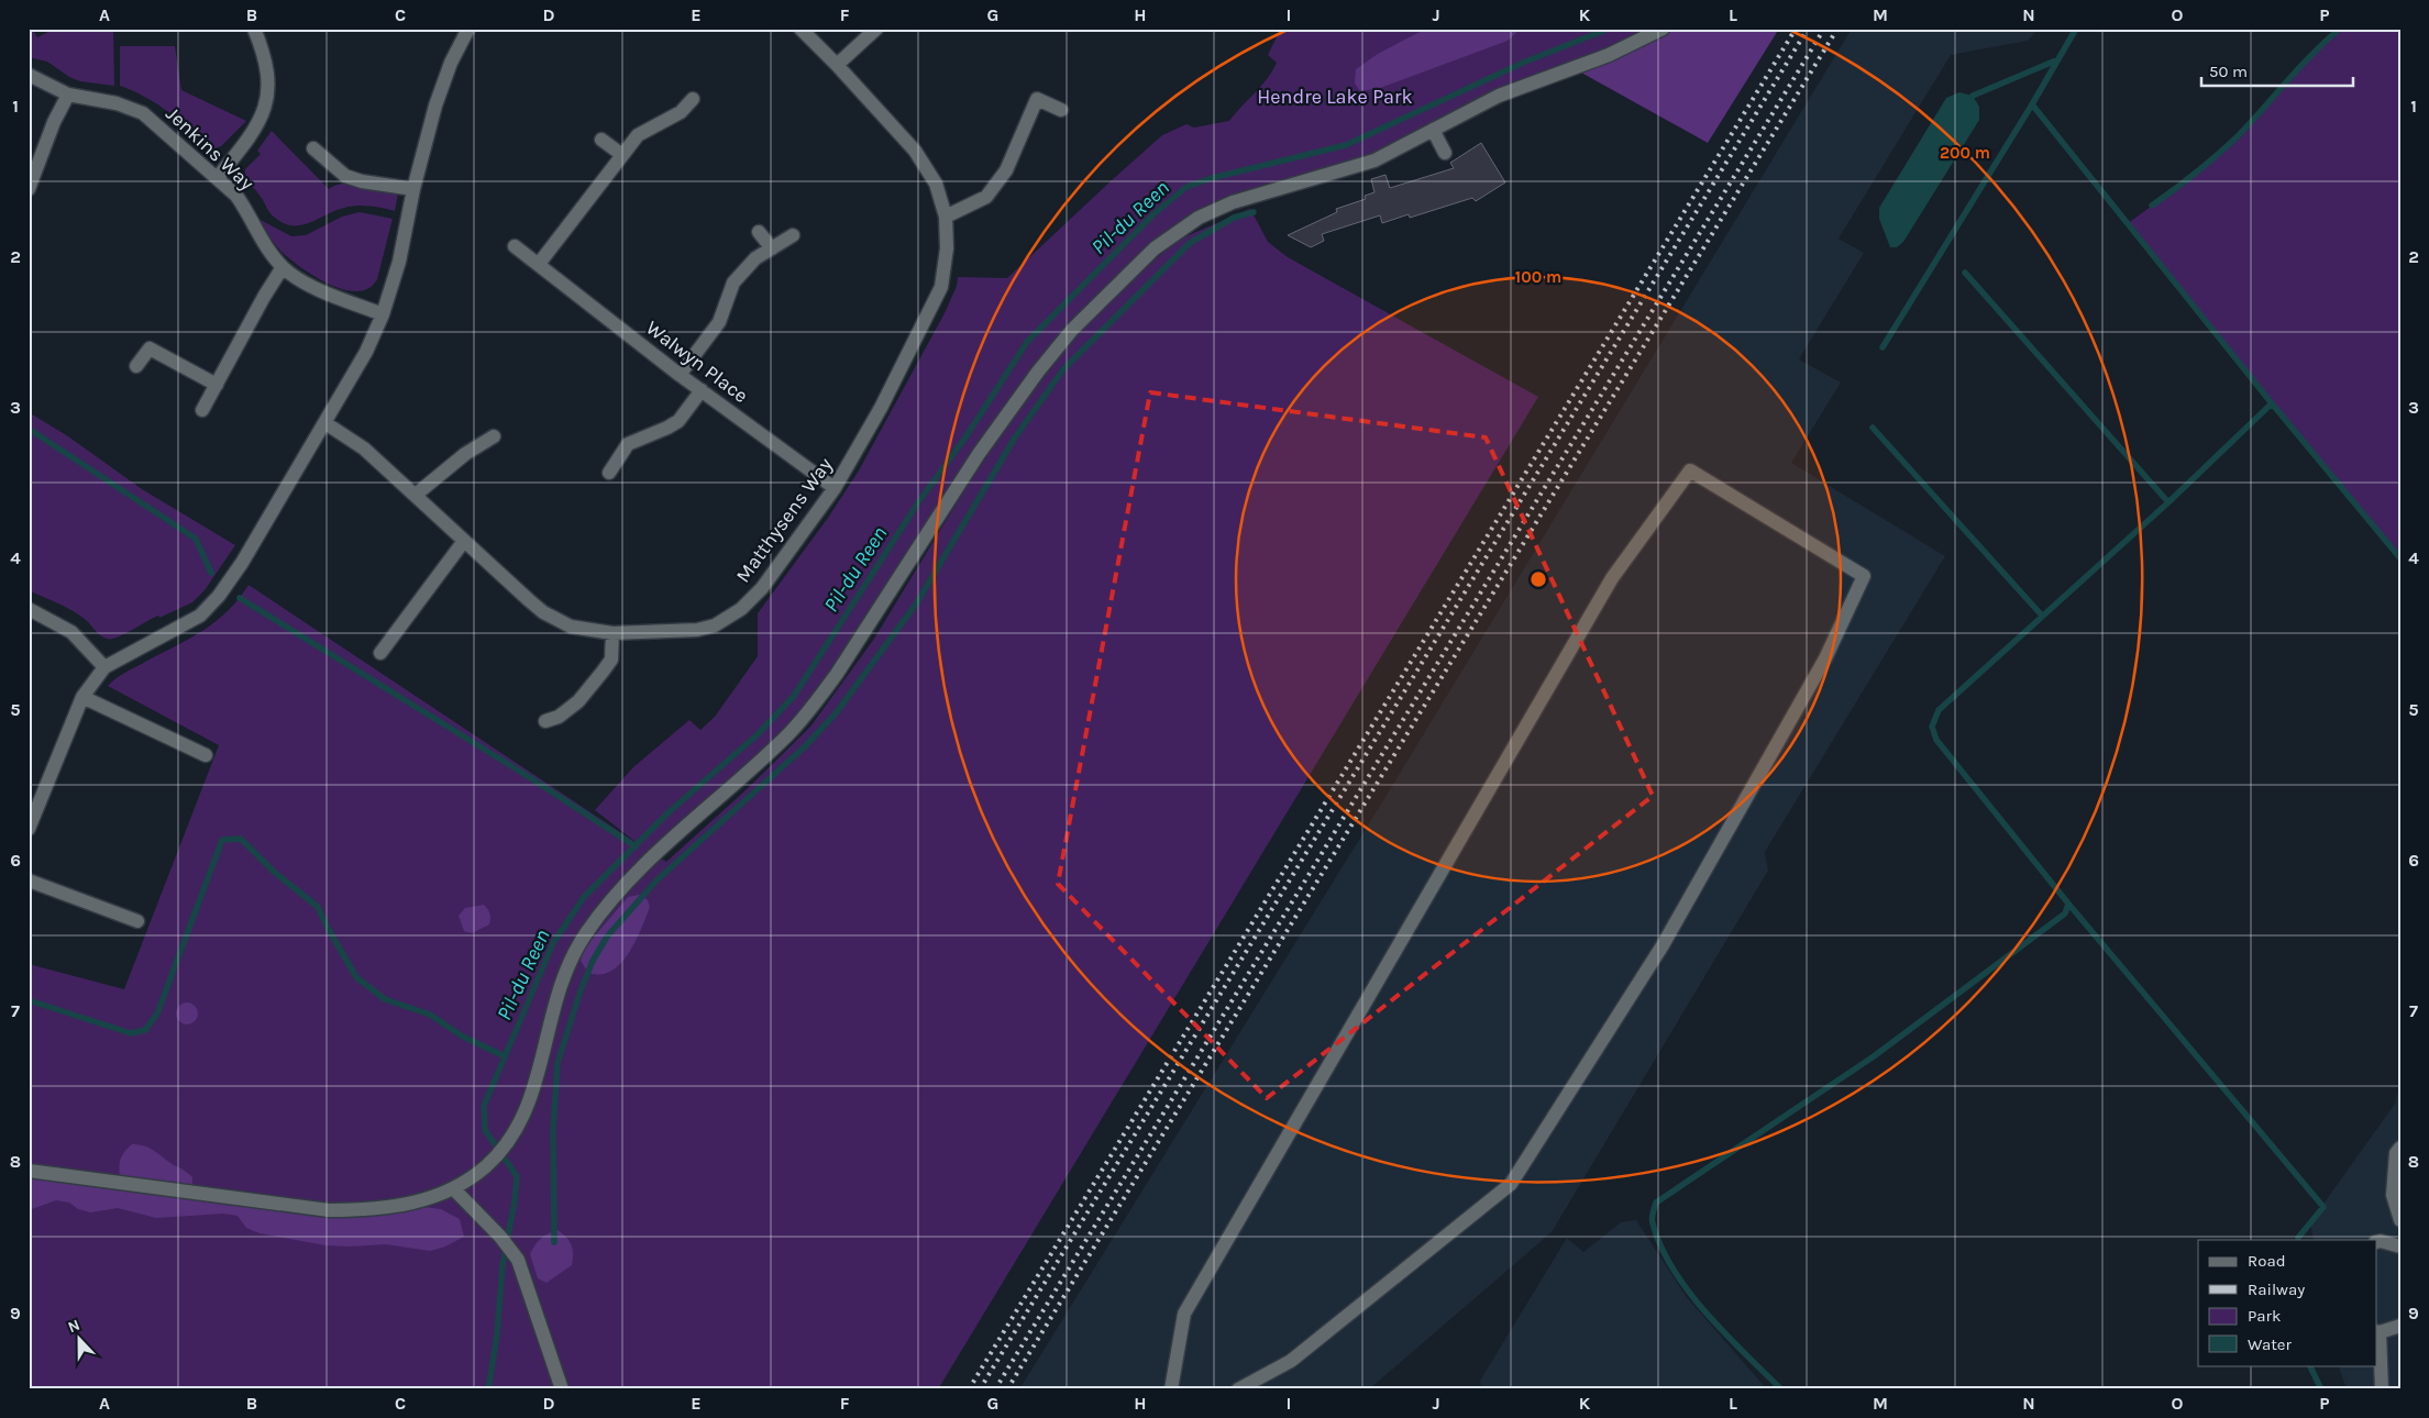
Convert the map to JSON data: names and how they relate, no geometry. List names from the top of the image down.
{
  "streets": {
    "street": ["Jenkins Way", "Walwyn Place", "Matthysens Way"]
  },
  "crossings": [
    ["Walwyn Place", "Matthysens Way"]
  ],
  "water": ["Pil-du Reen"],
  "parks": ["Hendre Lake Park"],
  "legend": [
    "Road",
    "Railway",
    "Park",
    "Water"
  ],
  "scale_bar": "50 m",
  "north": "top",
  "grid": {
    "columns": [
      "A",
      "B",
      "C",
      "D",
      "E",
      "F",
      "G",
      "H",
      "I",
      "J",
      "K",
      "L",
      "M",
      "N",
      "O",
      "P"
    ],
    "rows": [
      "1",
      "2",
      "3",
      "4",
      "5",
      "6",
      "7",
      "8",
      "9"
    ]
  },
  "rings": ["200 m", "100 m"]
}
